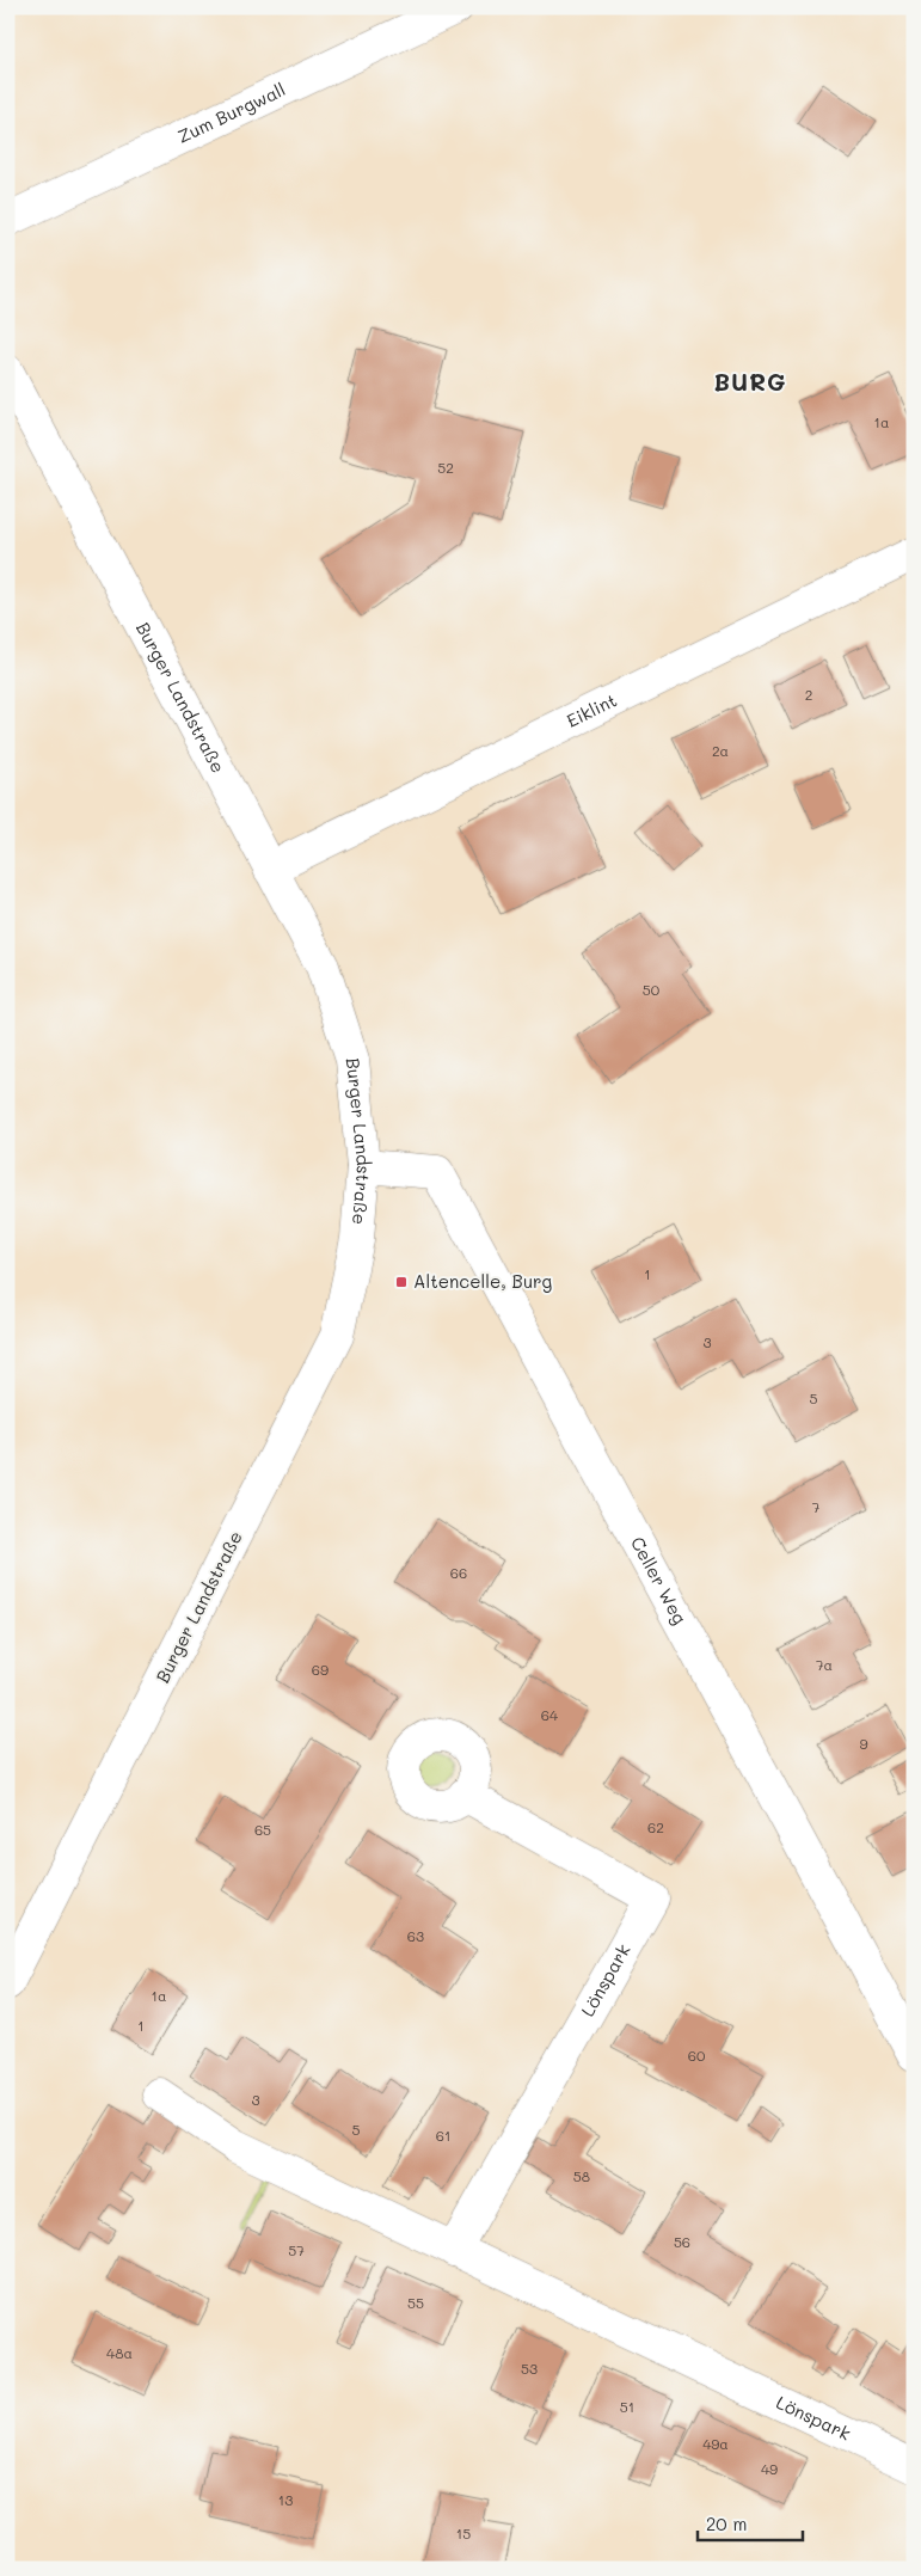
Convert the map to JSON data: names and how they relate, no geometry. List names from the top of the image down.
{
  "streets": {
    "street": [
      "Zum Burgwall",
      "Burger Landstraße",
      "Eiklint",
      "Celler Weg",
      "Lönspark"
    ]
  },
  "crossings": [
    ["Burger Landstraße", "Eiklint"],
    ["Burger Landstraße", "Celler Weg"]
  ],
  "districts": ["BURG"],
  "places": {
    "transit": ["Altencelle, Burg"]
  },
  "house_numbers": [
    "1a",
    "52",
    "2",
    "2a",
    "50",
    "1",
    "3",
    "5",
    "7",
    "66",
    "7a",
    "69",
    "64",
    "9",
    "62",
    "65",
    "63",
    "1a",
    "1",
    "60",
    "3",
    "5",
    "61",
    "58",
    "56",
    "57",
    "55",
    "48a",
    "53",
    "51",
    "49a",
    "49",
    "13",
    "15"
  ],
  "scale_bar": "20 m"
}
